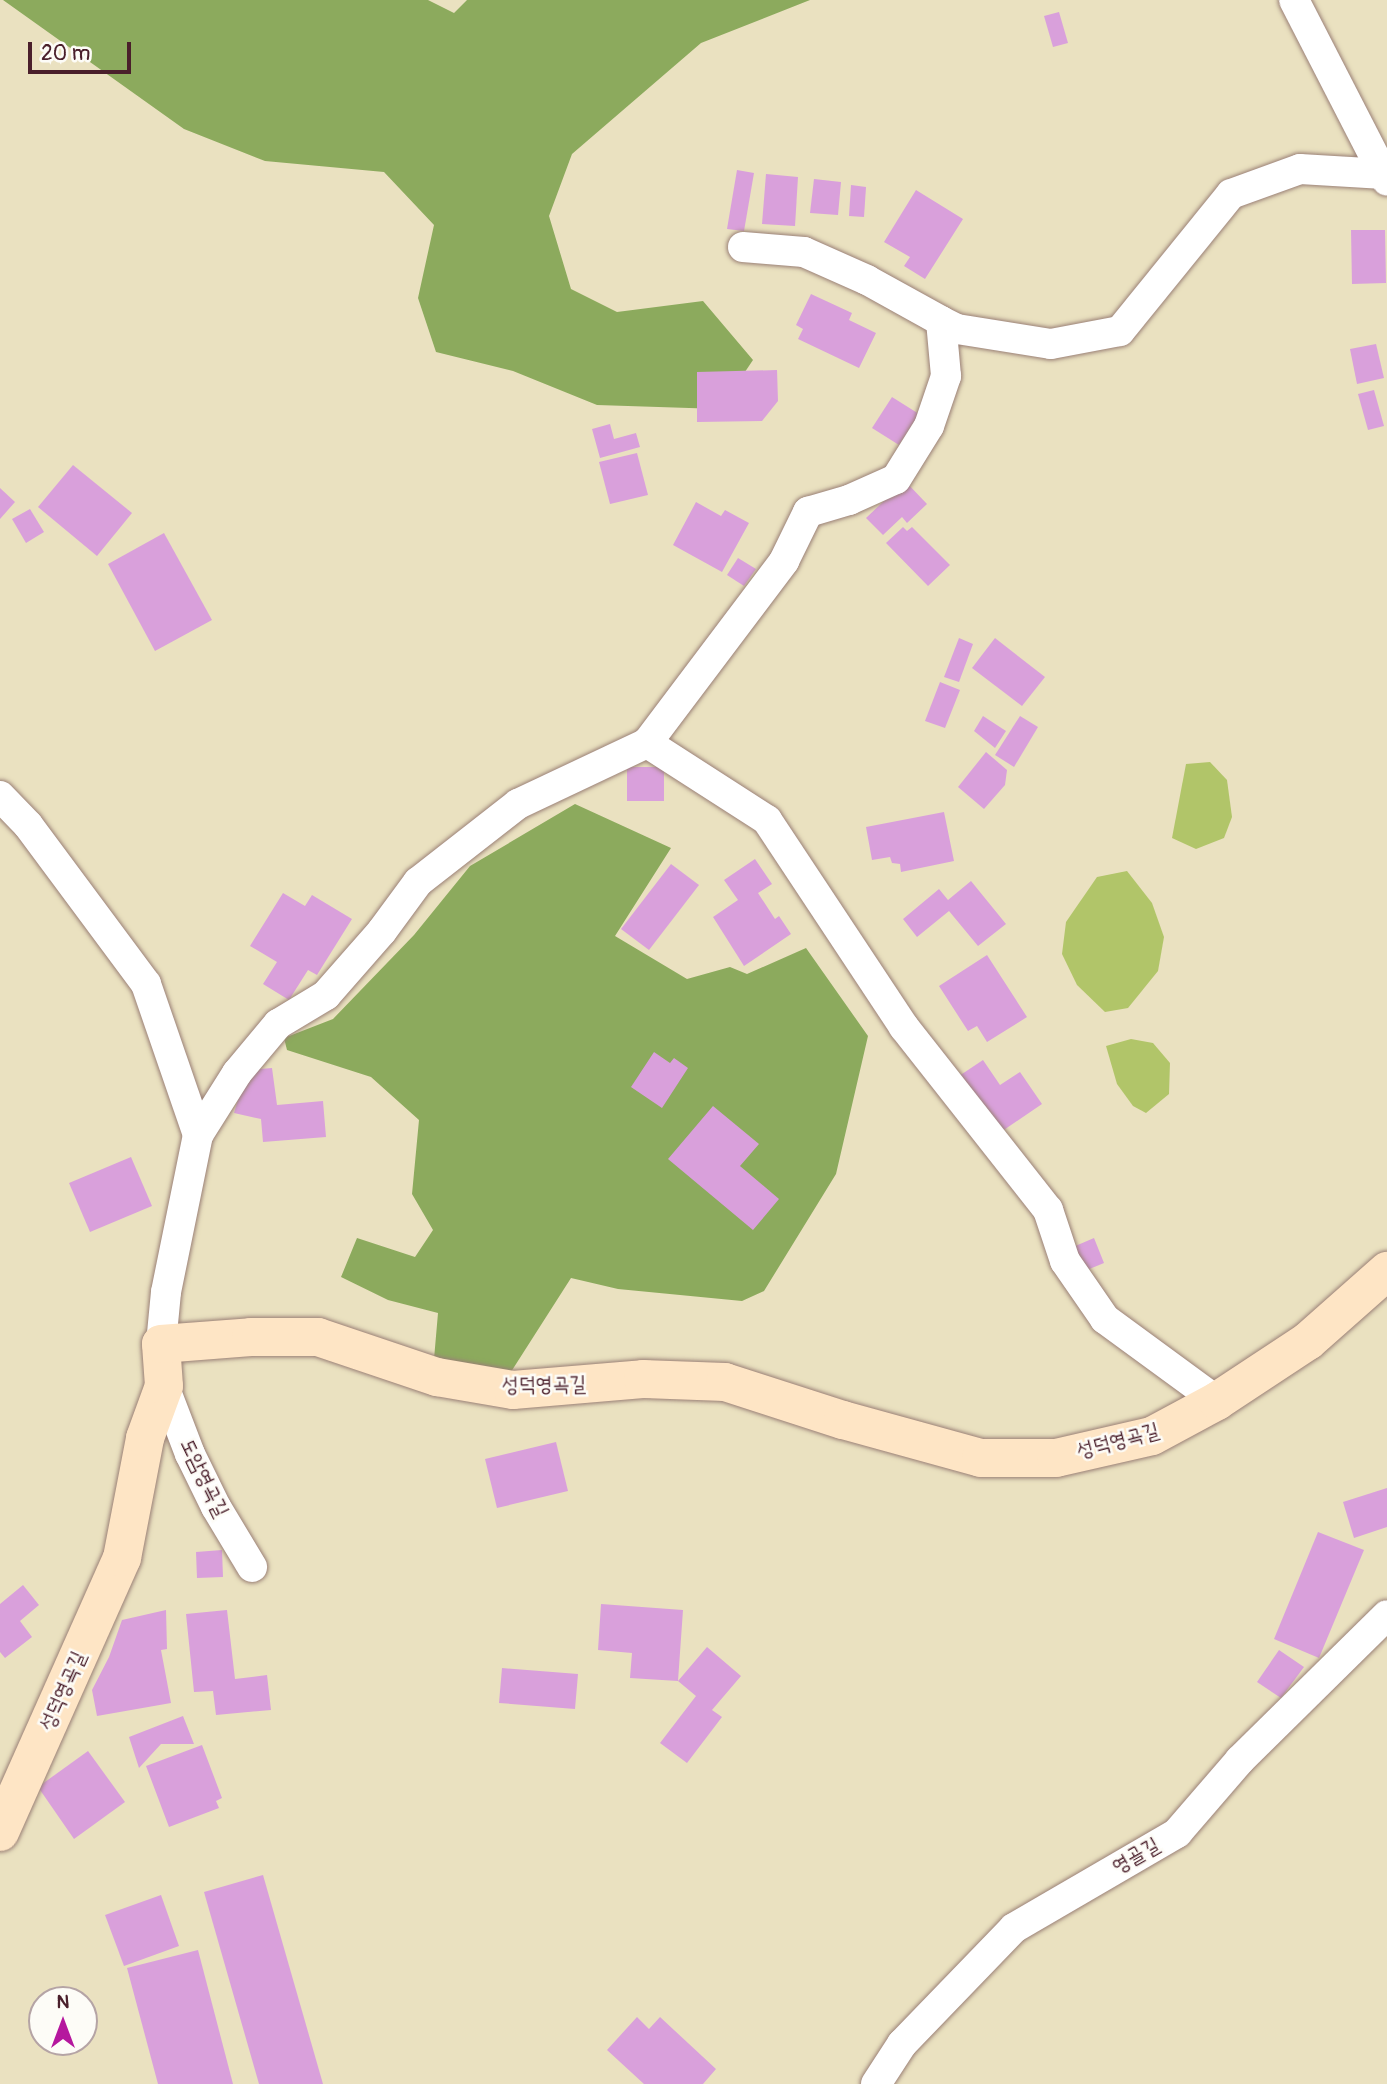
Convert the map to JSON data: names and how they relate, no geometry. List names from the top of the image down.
{
  "streets": {
    "main road": ["성덕영곡길"],
    "street": ["도암영곡길", "영골길"]
  },
  "crossings": [
    ["성덕영곡길", "도암영곡길"]
  ],
  "scale_bar": "20 m",
  "north": "top"
}
